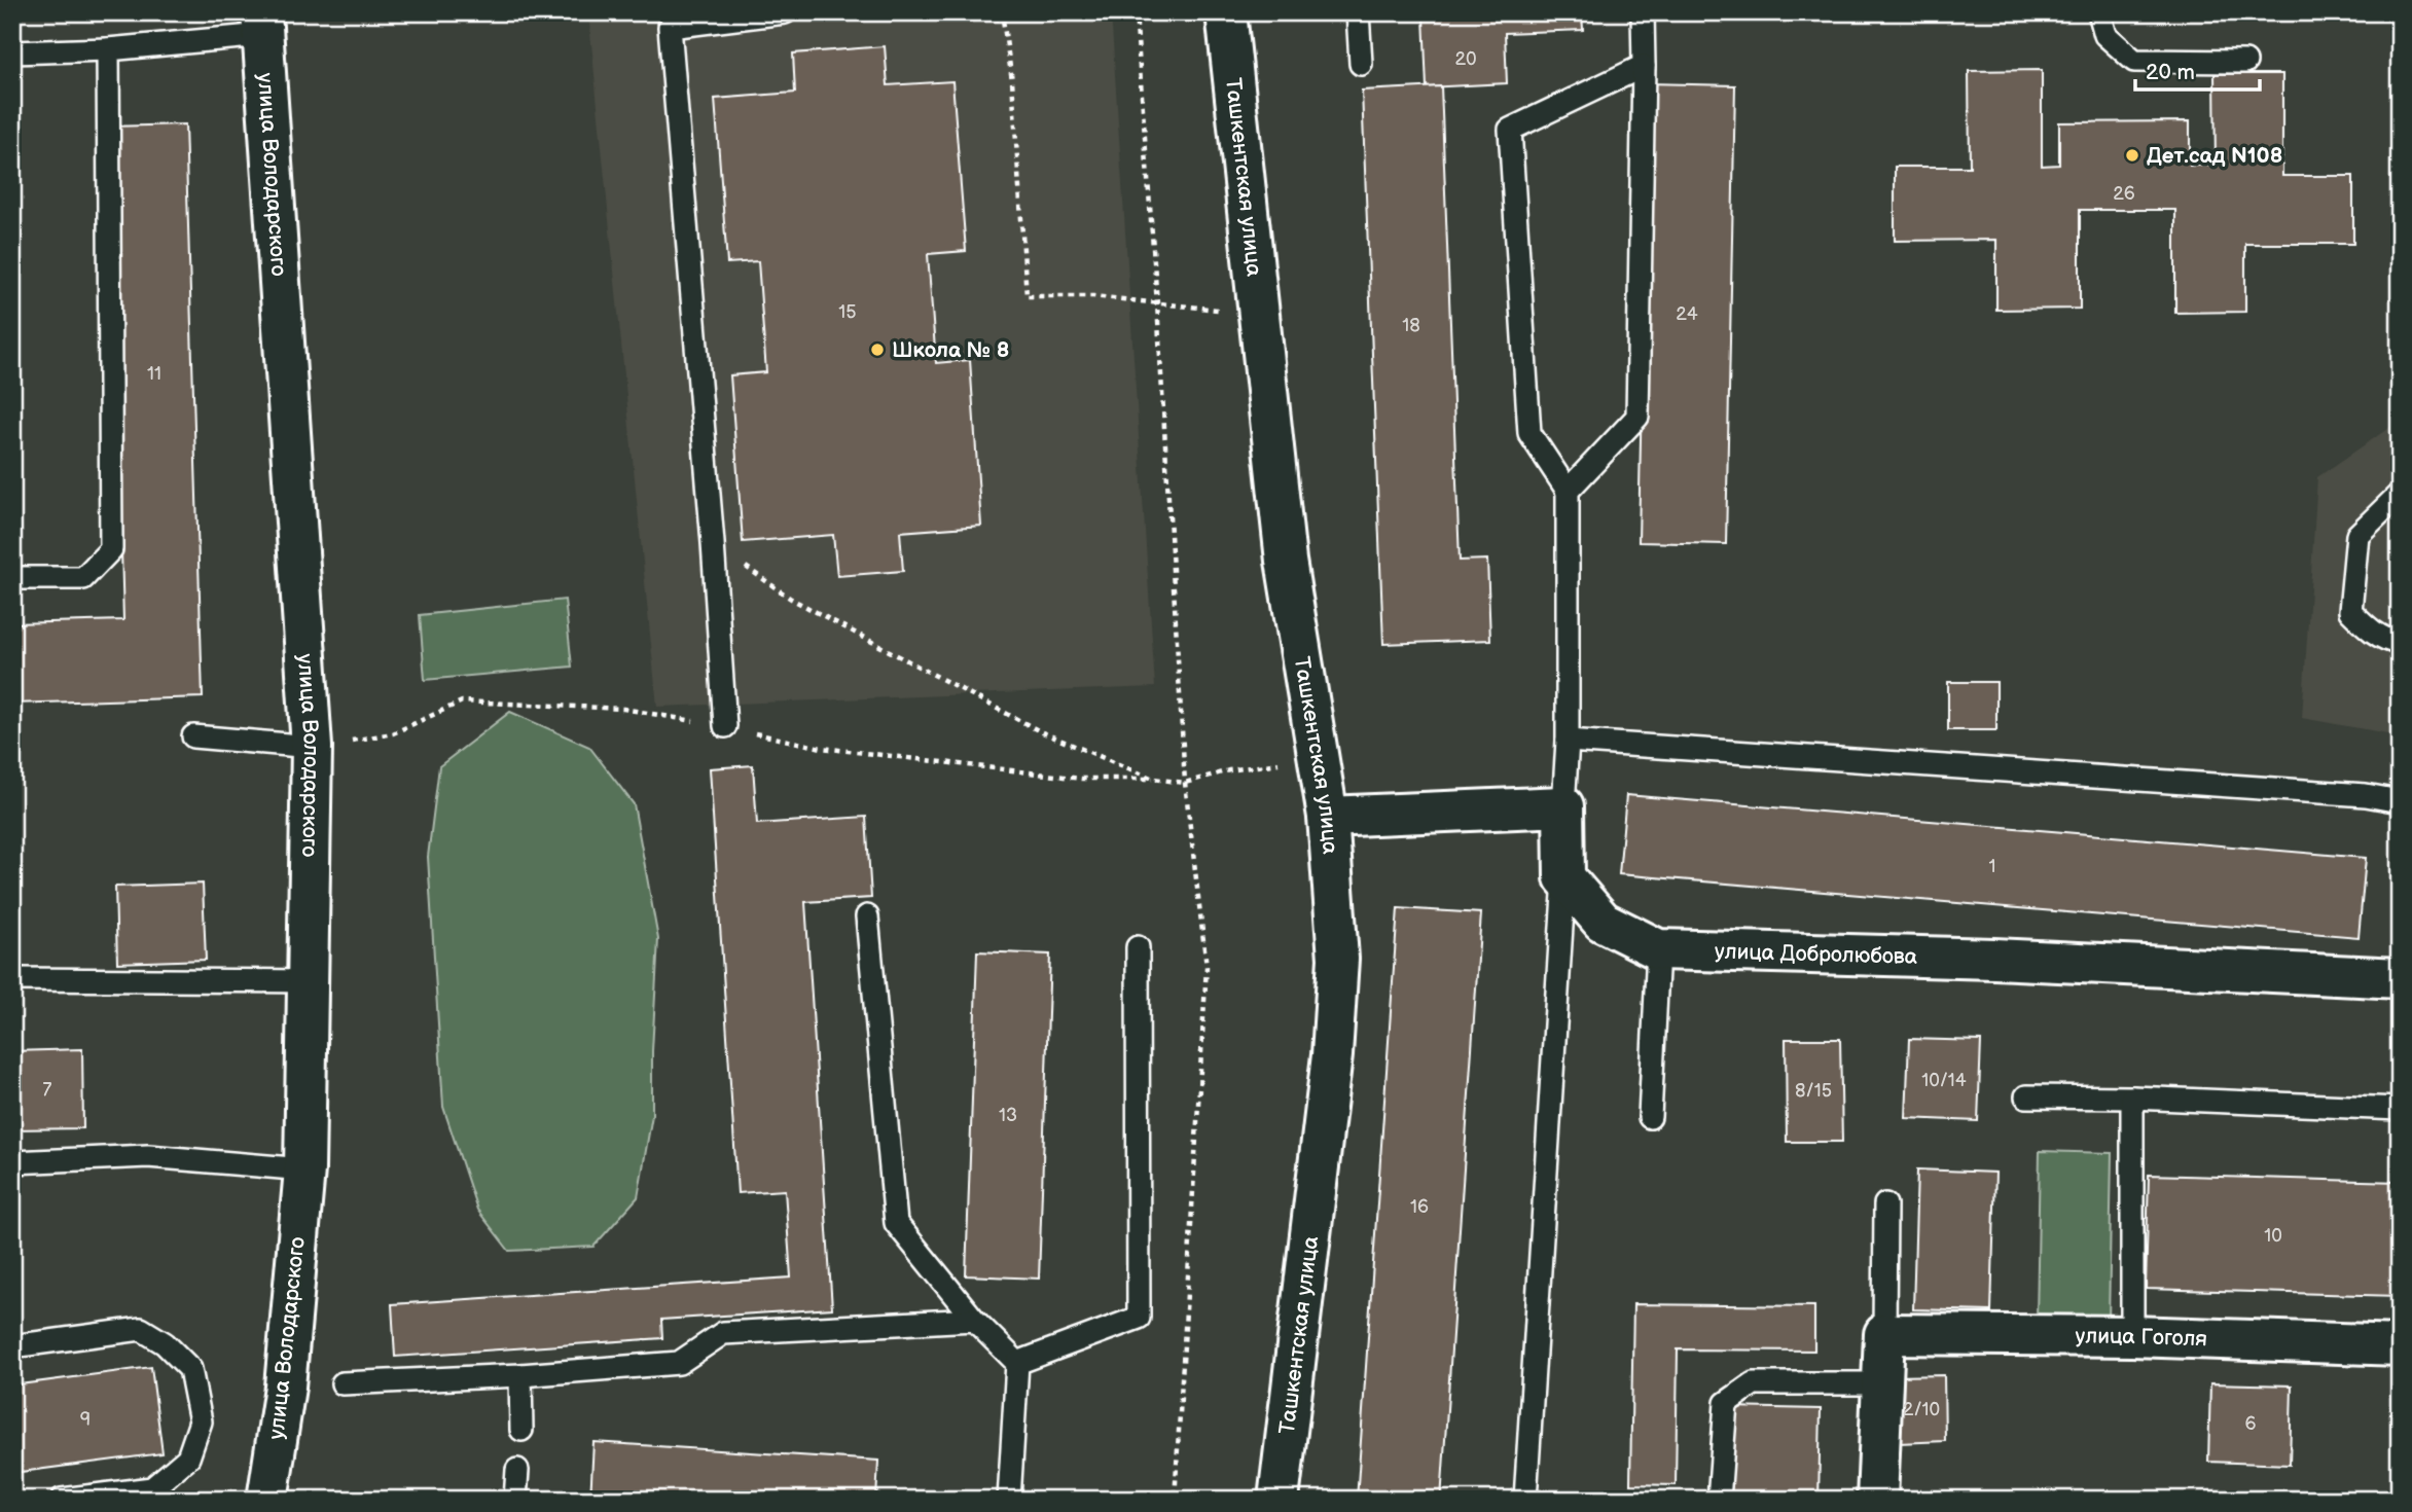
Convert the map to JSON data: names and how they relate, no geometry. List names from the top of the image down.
{
  "streets": {
    "street": [
      "улица Володарского",
      "Ташкентская улица",
      "улица Добролюбова",
      "улица Гоголя"
    ]
  },
  "places": ["Дет.сад N108", "Школа № 8"],
  "house_numbers": [
    "20",
    "26",
    "15",
    "24",
    "18",
    "11",
    "1",
    "10/14",
    "7",
    "8/15",
    "13",
    "16",
    "10",
    "2/10",
    "9",
    "6"
  ],
  "scale_bar": "20 m"
}
